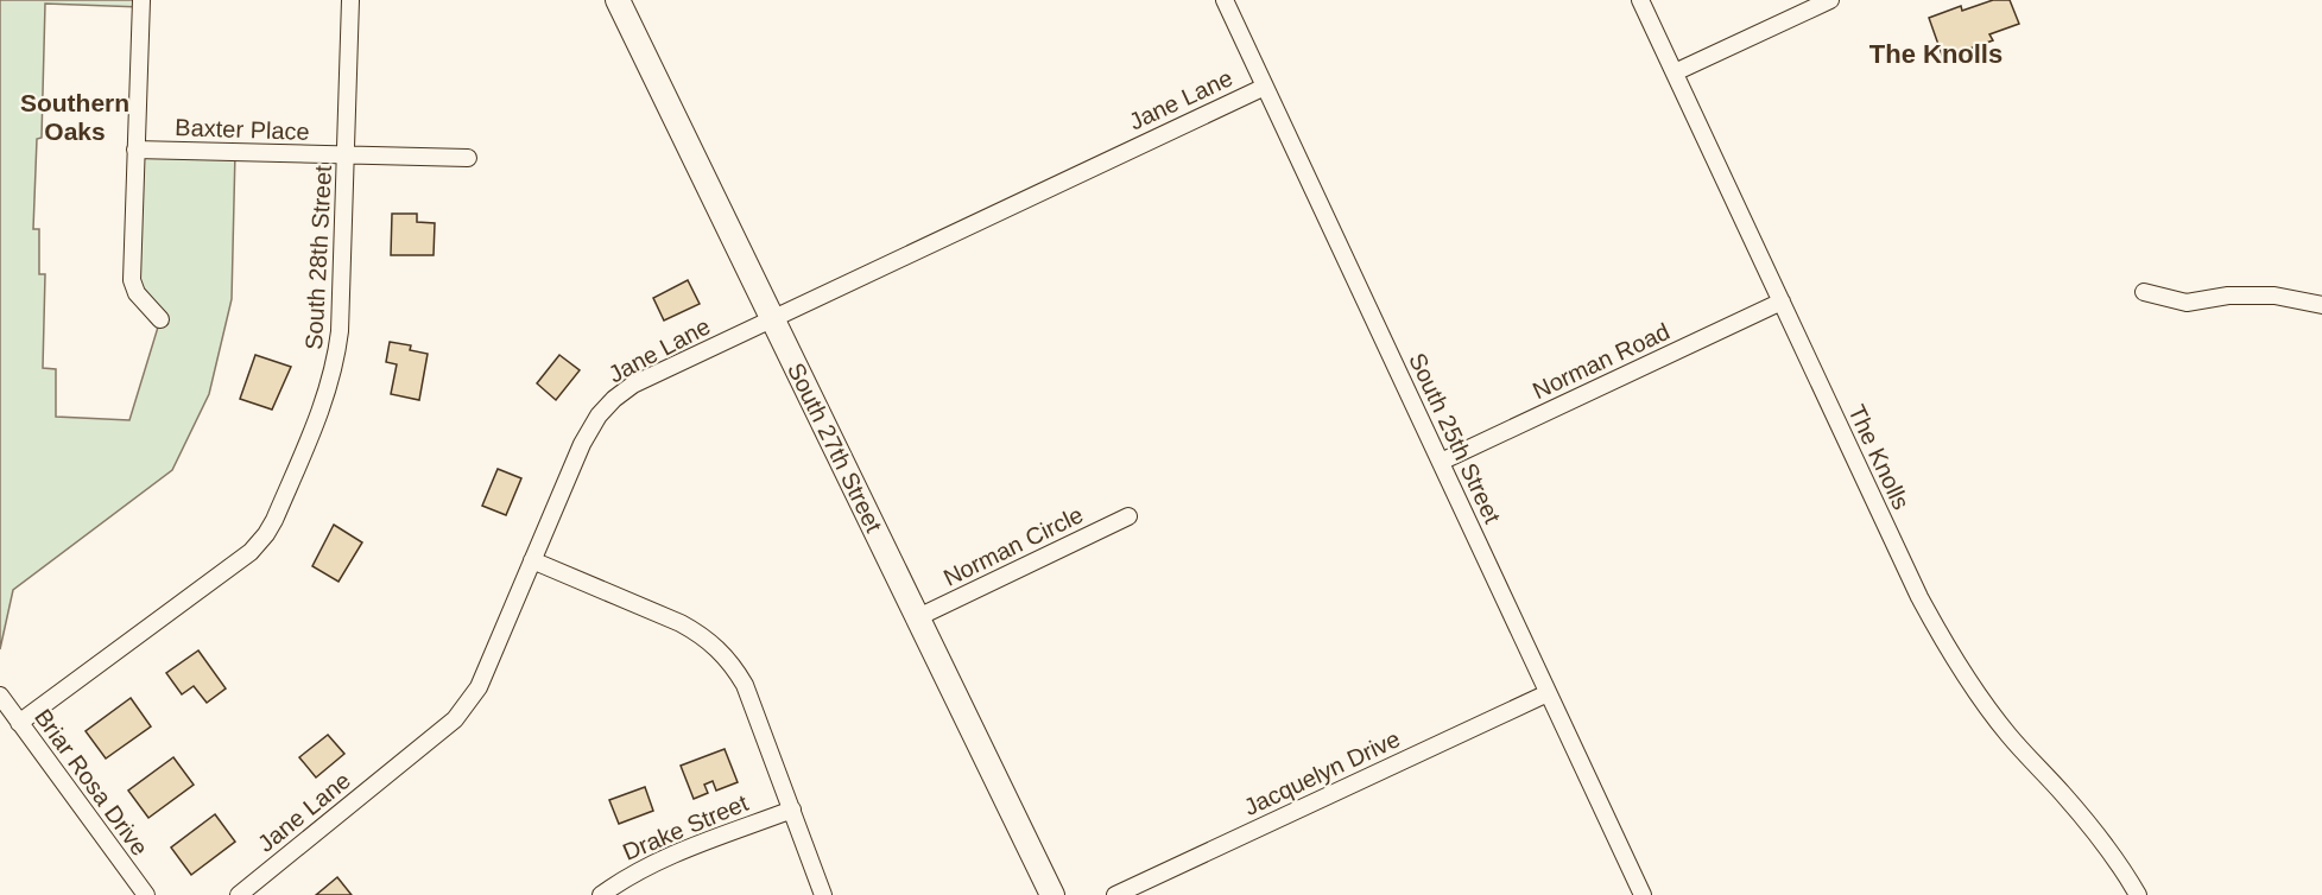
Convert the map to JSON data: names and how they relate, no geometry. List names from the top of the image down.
{
  "streets": {
    "main road": ["South 27th Street"],
    "street": [
      "Jane Lane",
      "Baxter Place",
      "South 28th Street",
      "Norman Road",
      "South 25th Street",
      "The Knolls",
      "Norman Circle",
      "Jacquelyn Drive",
      "Briar Rosa Drive",
      "Drake Street"
    ]
  },
  "crossings": [
    ["Jane Lane", "South 25th Street"],
    ["Jane Lane", "South 27th Street"],
    ["Baxter Place", "South 28th Street"],
    ["South 28th Street", "Briar Rosa Drive"],
    ["Norman Road", "South 25th Street"],
    ["Norman Road", "The Knolls"],
    ["South 25th Street", "Jacquelyn Drive"],
    ["South 27th Street", "Norman Circle"]
  ],
  "districts": ["The Knolls", "Southern Oaks"]
}
